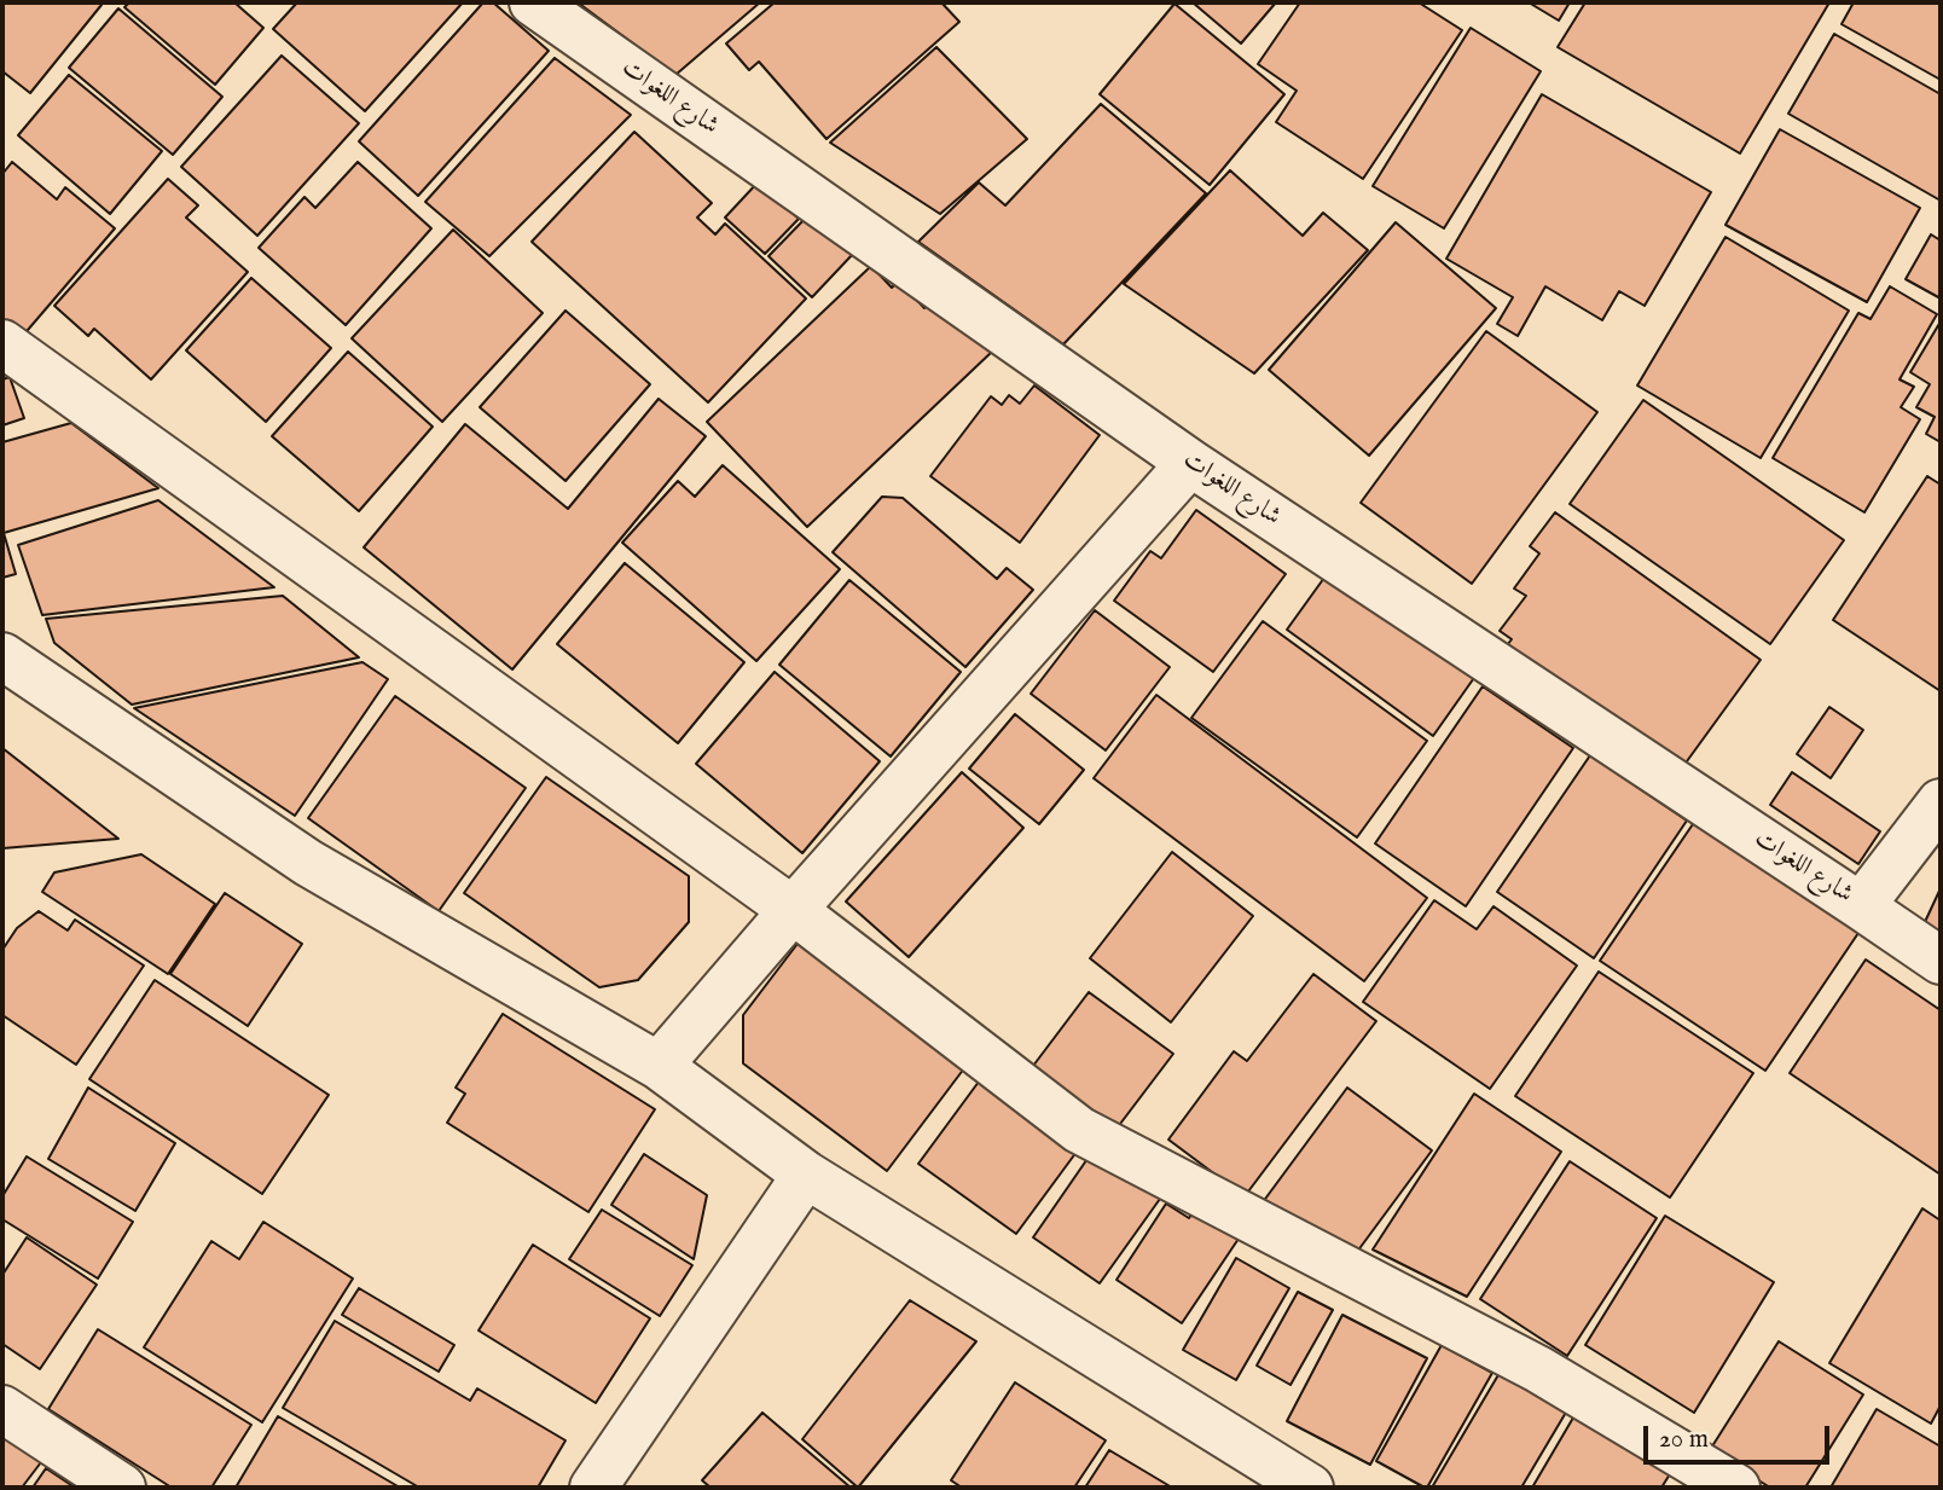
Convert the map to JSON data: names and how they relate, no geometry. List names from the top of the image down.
{
  "streets": {
    "street": ["شارع اللغوات"]
  },
  "scale_bar": "20 m"
}
